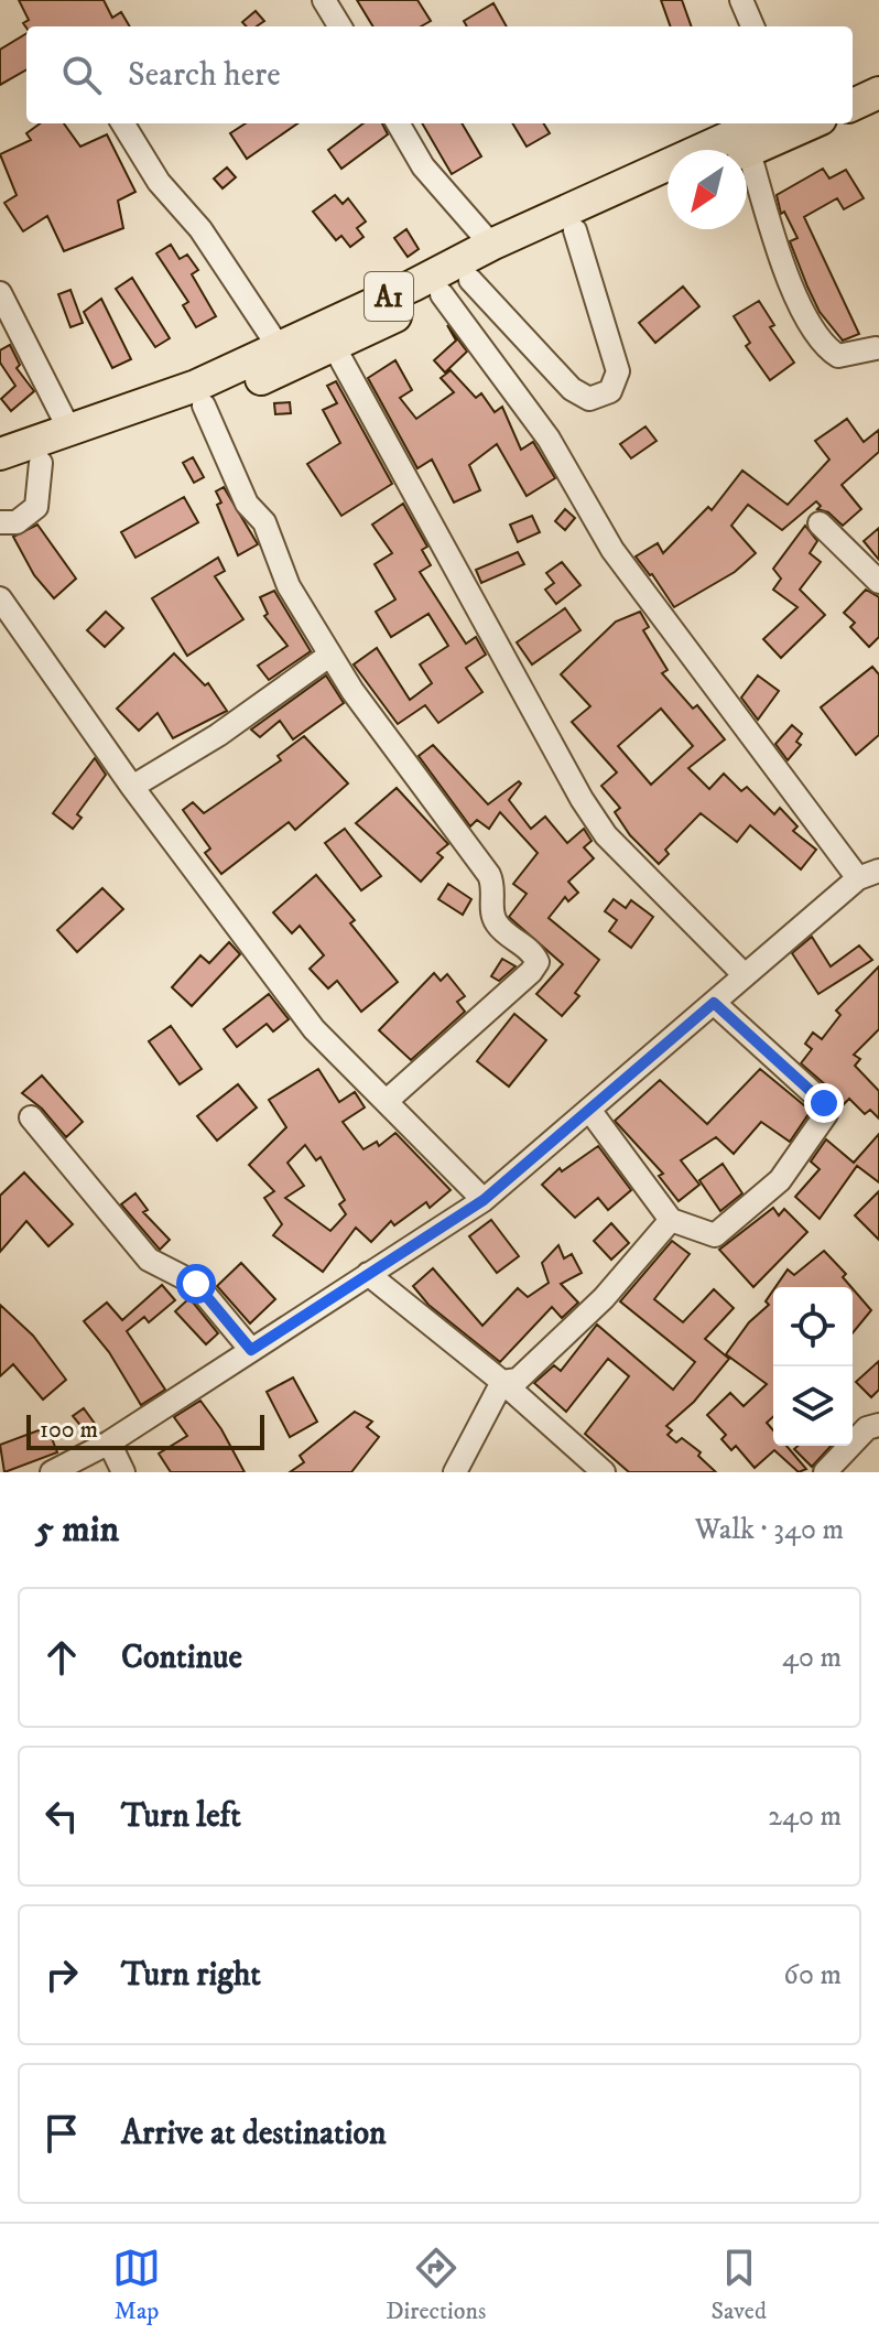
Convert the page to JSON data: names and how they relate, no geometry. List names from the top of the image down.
{
  "streets": {
    "highway": ["A1"]
  },
  "scale_bar": "100 m",
  "north": "bottom left",
  "page": {
    "search": "Search here",
    "scale": "100 m",
    "heading": ["5 min", "Walk · 340 m"],
    "list": [
      ["Continue", "40 m"],
      ["Turn left", "240 m"],
      ["Turn right", "60 m"],
      "Arrive at destination"
    ],
    "nav": ["Map", "Directions", "Saved"]
  }
}
